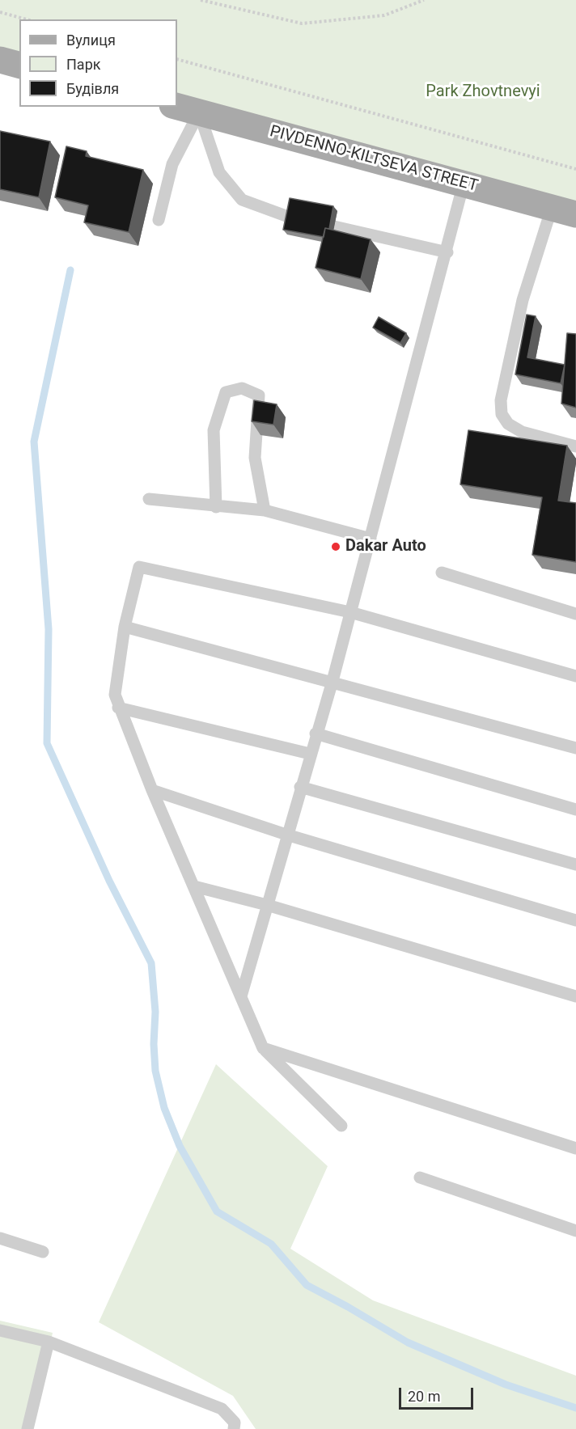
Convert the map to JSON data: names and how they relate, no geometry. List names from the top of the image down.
{
  "streets": {
    "main road": ["PIVDENNO-KILTSEVA STREET"]
  },
  "parks": ["Park Zhovtnevyi"],
  "places": ["Dakar Auto"],
  "legend": ["Вулиця", "Парк", "Будівля"],
  "scale_bar": "20 m"
}
